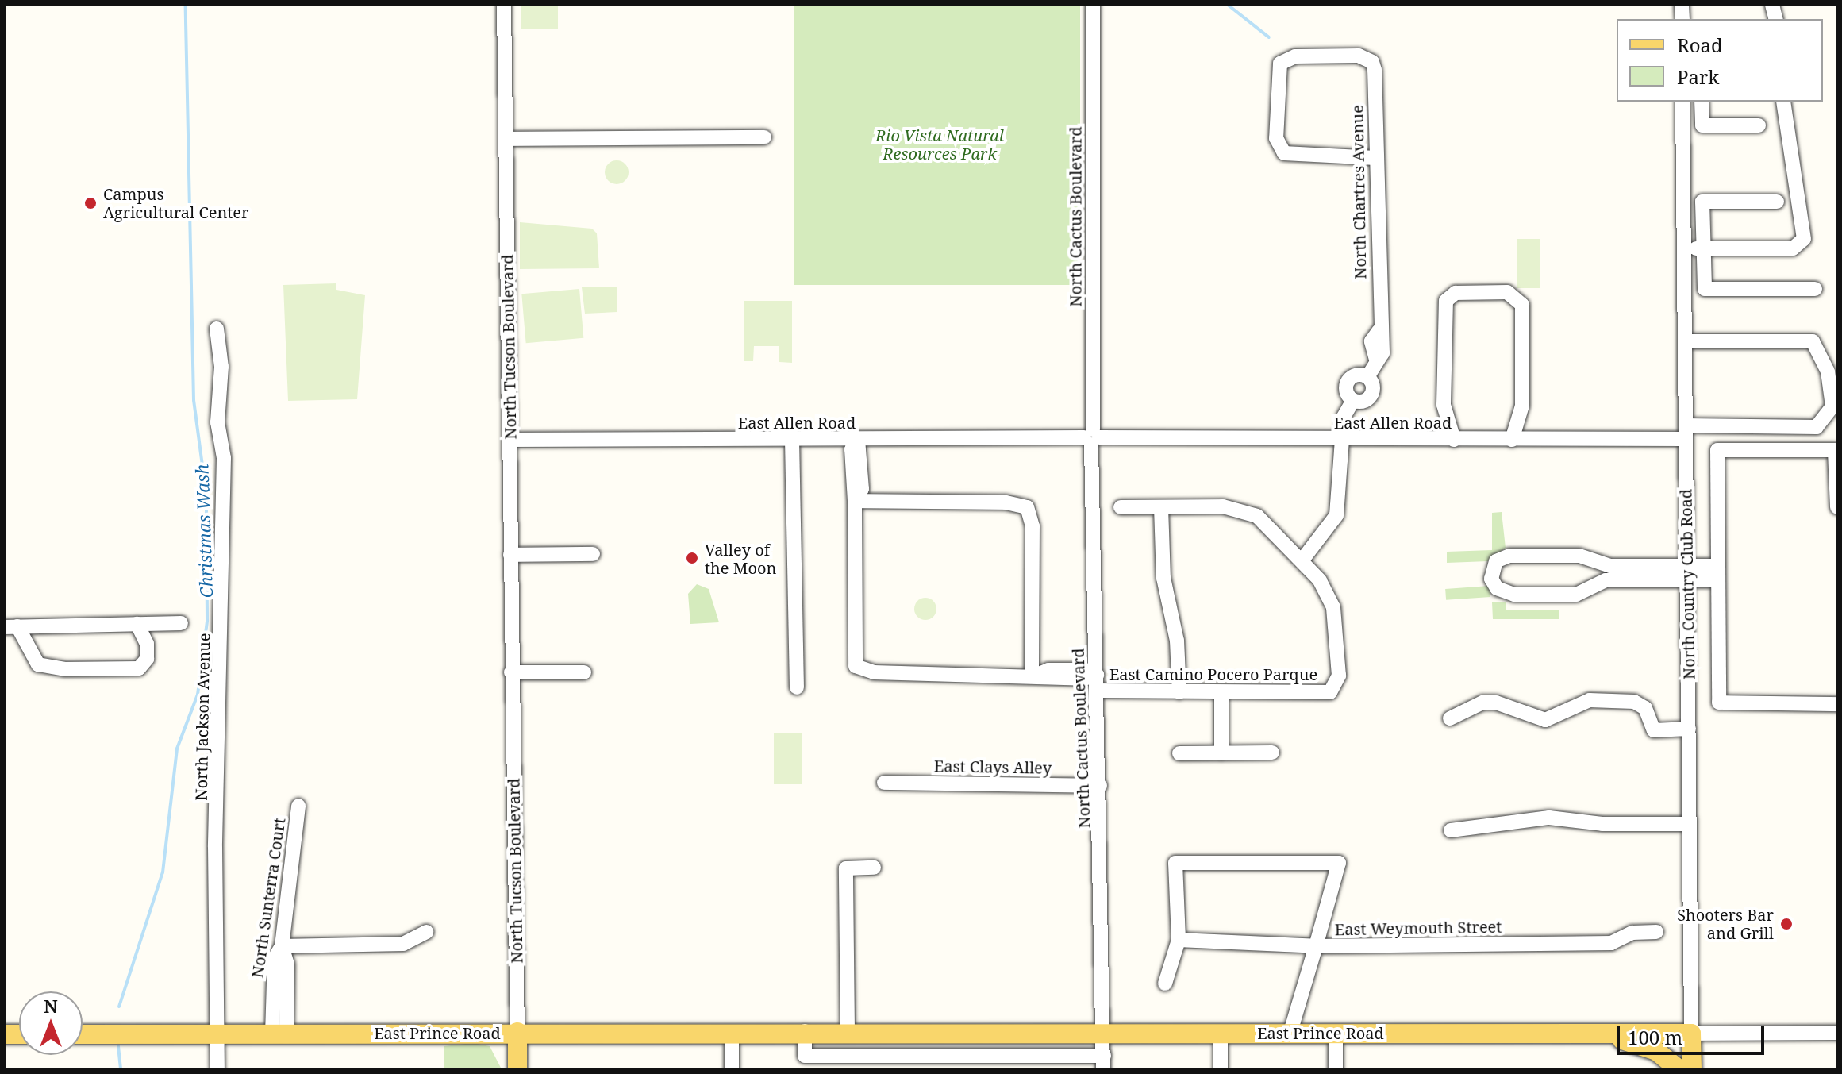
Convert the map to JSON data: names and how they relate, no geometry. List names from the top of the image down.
{
  "streets": {
    "main road": ["North Tucson Boulevard", "North Country Club Road", "East Prince Road"],
    "street": [
      "North Chartres Avenue",
      "North Cactus Boulevard",
      "East Allen Road",
      "East Camino Pocero Parque",
      "North Jackson Avenue",
      "East Clays Alley",
      "North Sunterra Court",
      "East Weymouth Street"
    ]
  },
  "crossings": [
    ["North Chartres Avenue", "East Allen Road"],
    ["North Chartres Avenue", "East Camino Pocero Parque"],
    ["North Cactus Boulevard", "East Allen Road"],
    ["North Cactus Boulevard", "East Camino Pocero Parque"],
    ["North Cactus Boulevard", "East Clays Alley"],
    ["North Cactus Boulevard", "East Prince Road"],
    ["North Tucson Boulevard", "East Allen Road"],
    ["North Tucson Boulevard", "East Prince Road"],
    ["East Allen Road", "North Country Club Road"],
    ["North Country Club Road", "East Prince Road"],
    ["North Jackson Avenue", "East Prince Road"],
    ["North Sunterra Court", "East Prince Road"]
  ],
  "water": ["Christmas Wash"],
  "parks": ["Rio Vista Natural Resources Park"],
  "places": ["Campus Agricultural Center", "Valley of the Moon", "Shooters Bar and Grill"],
  "legend": ["Road", "Park"],
  "scale_bar": "100 m",
  "north": "top"
}
